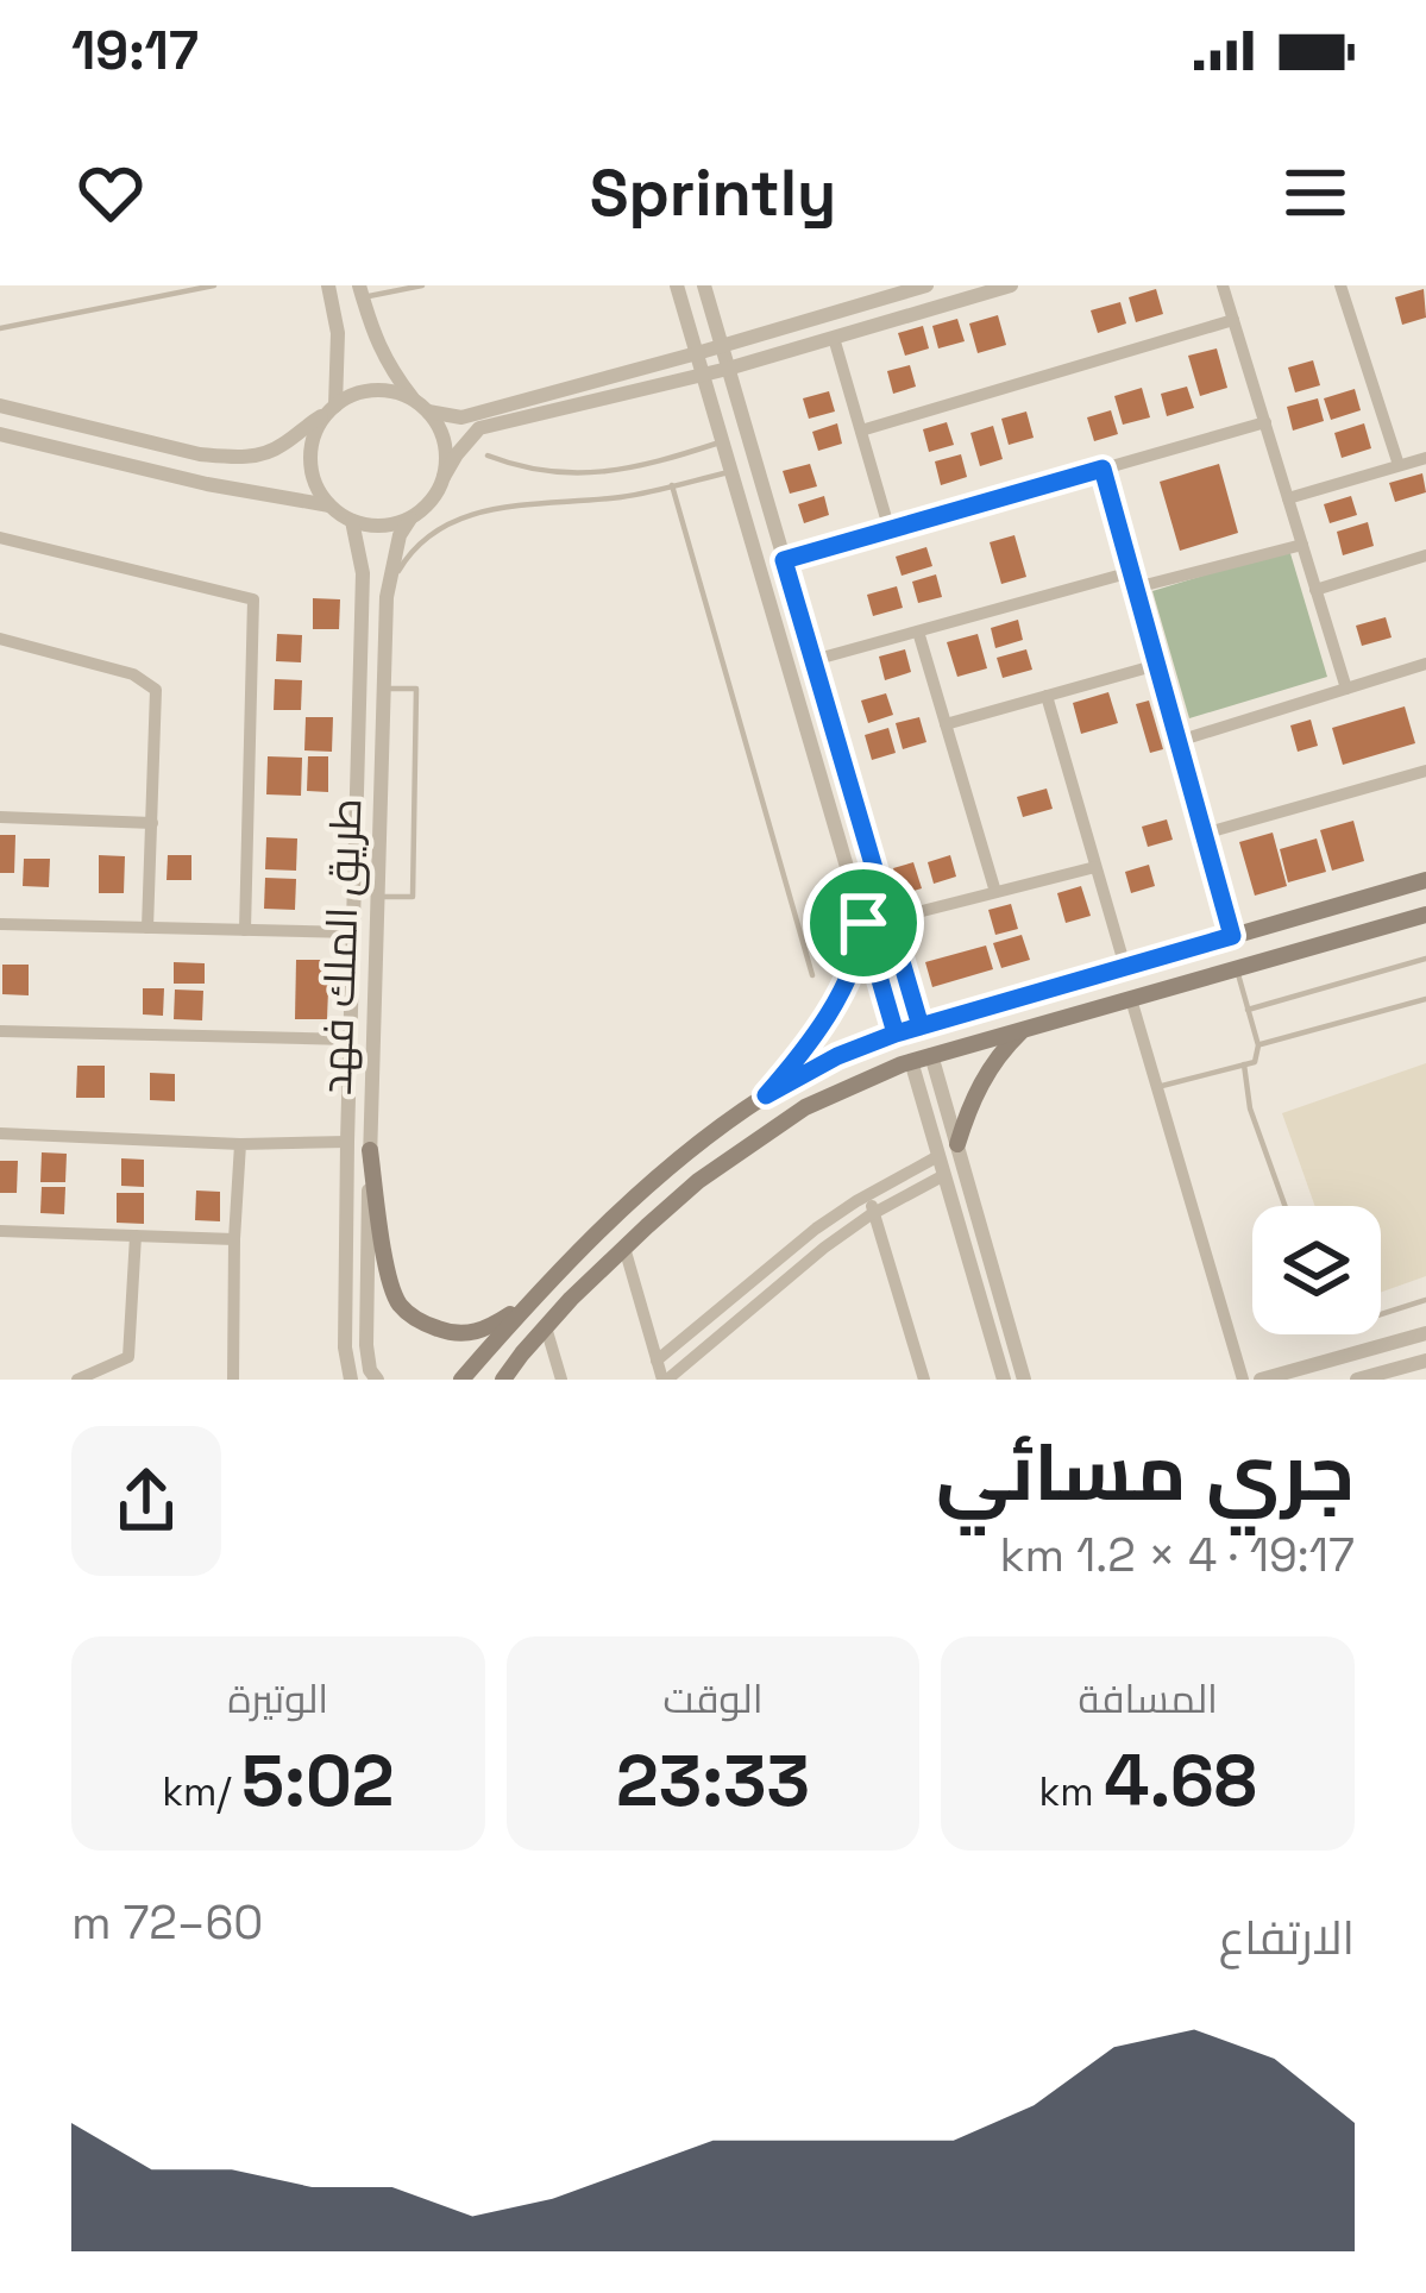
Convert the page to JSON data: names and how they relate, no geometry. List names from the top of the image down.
{
  "streets": {
    "street": ["طريق الملك فهد"]
  },
  "page": {
    "status": "19:17",
    "header": "Sprintly",
    "heading": ["جري مسائي", "19:17 · 4 × 1.2 km"],
    "stats": [
      ["المسافة", "4.68 km"],
      ["الوقت", "23:33"],
      ["الوتيرة", "5:02 /km"]
    ],
    "chart": ["الارتفاع", "60–72 m"]
  }
}
